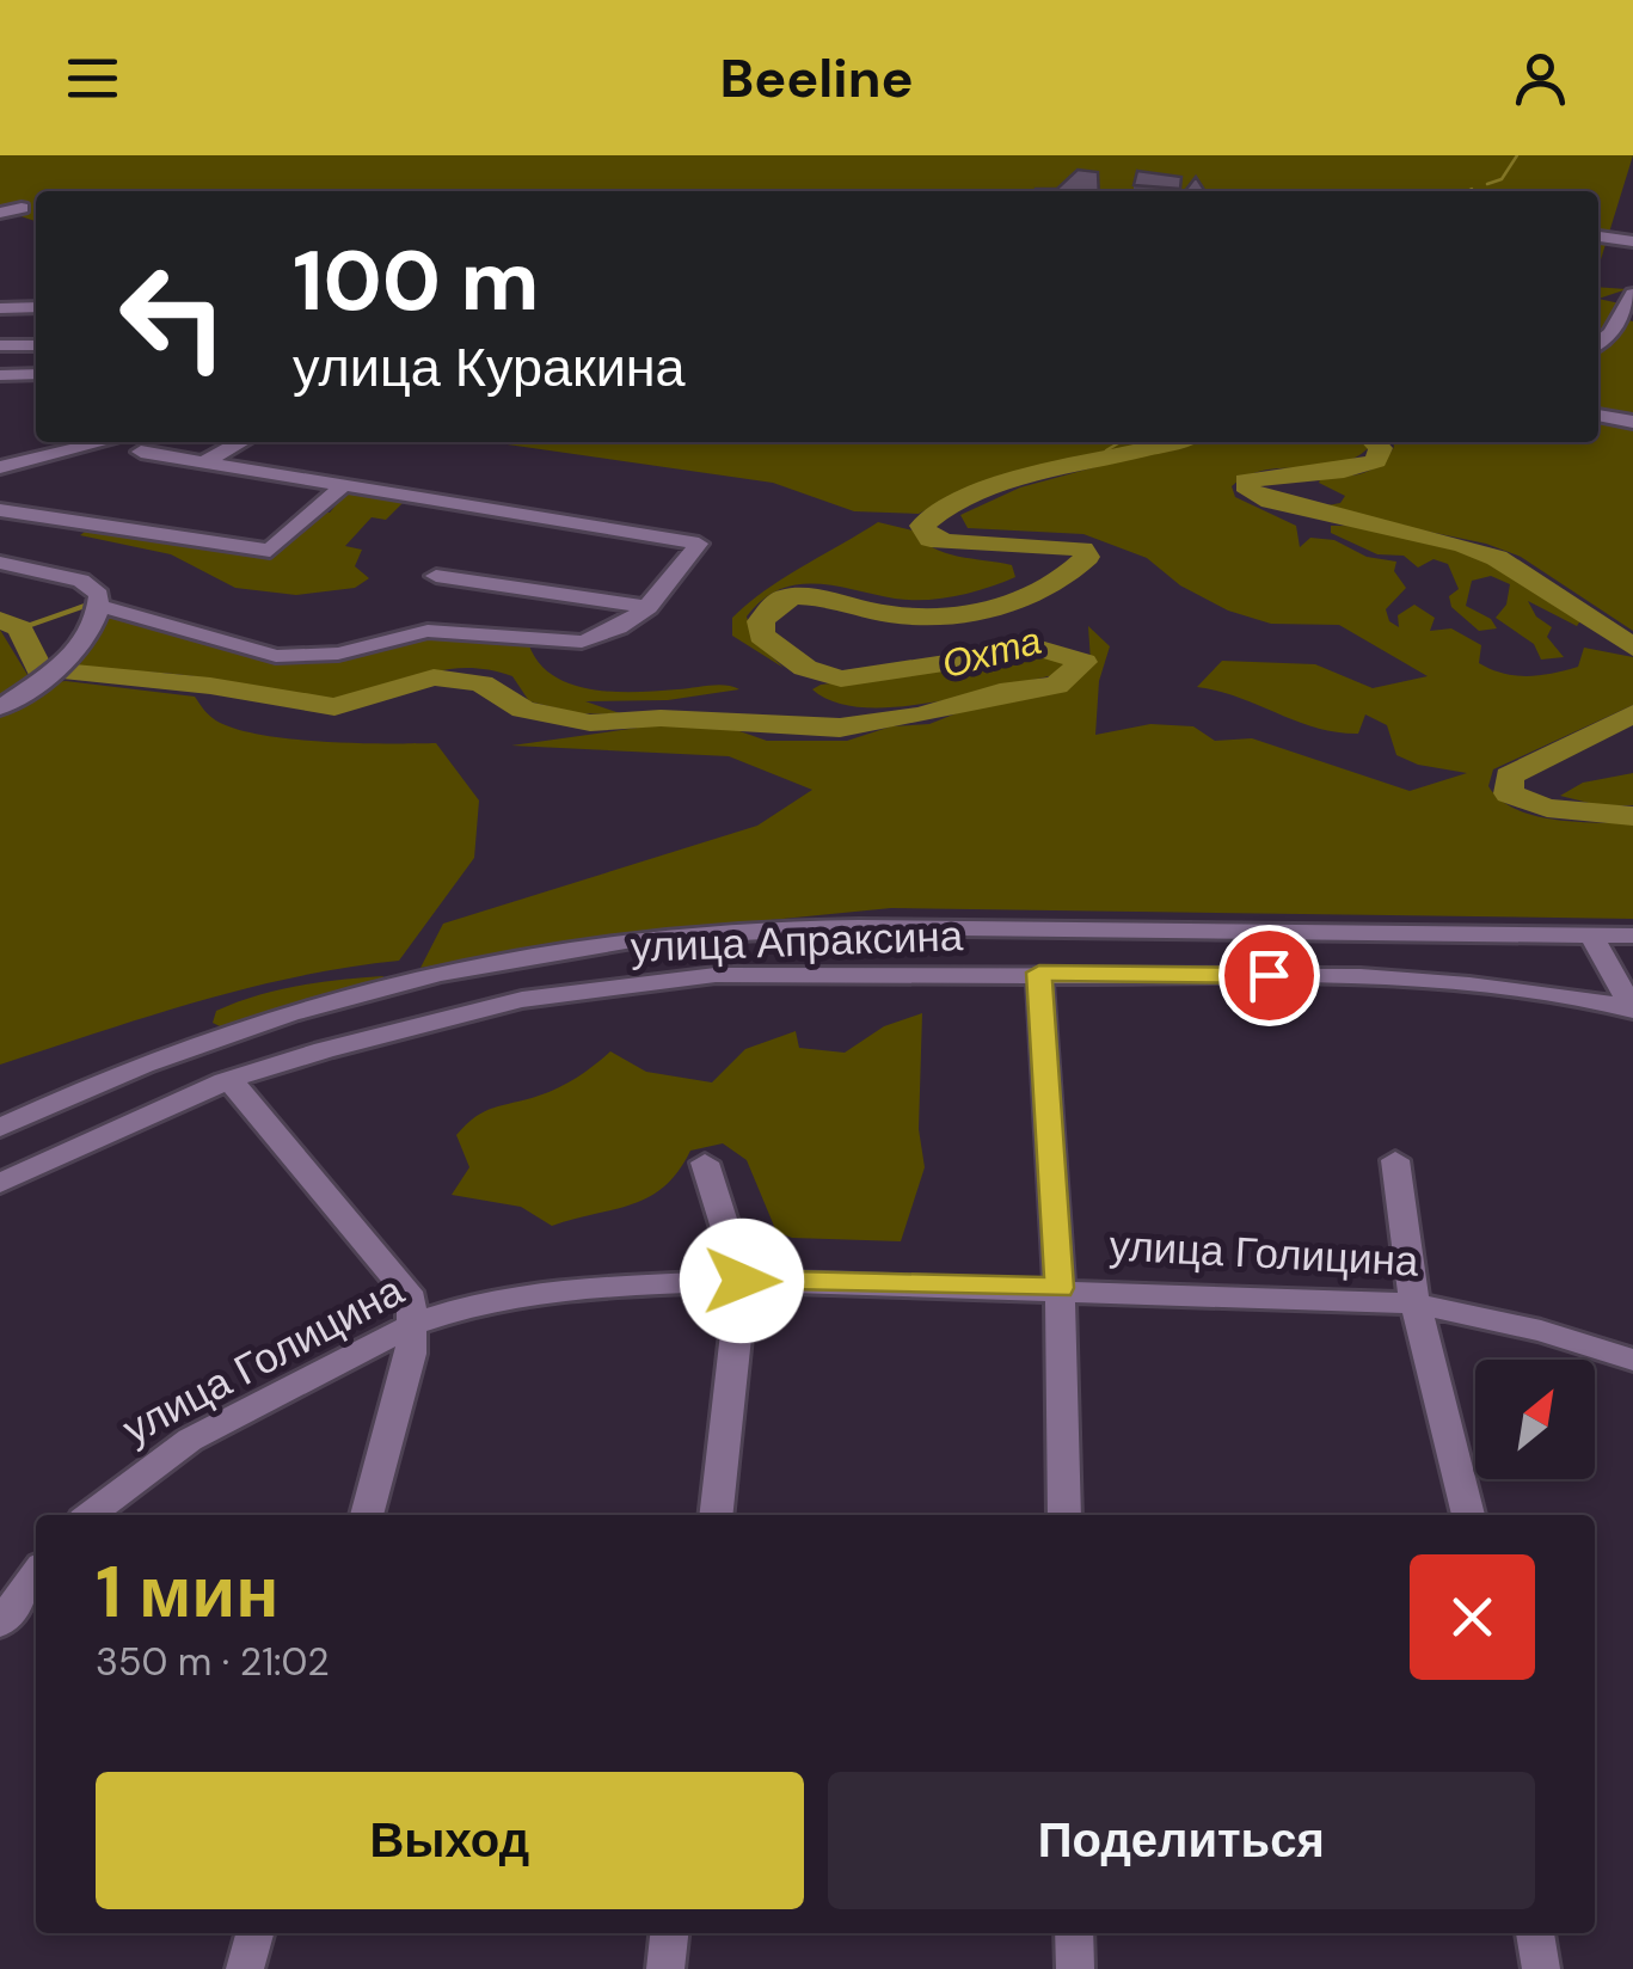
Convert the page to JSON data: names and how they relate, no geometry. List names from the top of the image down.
{
  "streets": {
    "street": ["улица Апраксина", "улица Голицина"]
  },
  "water": ["Охта"],
  "north": "top right",
  "page": {
    "header": "Beeline",
    "turn": ["100 m", "улица Куракина"],
    "heading": ["1 мин", "350 m · 21:02"],
    "buttons": ["Выход", "Поделиться"]
  }
}
